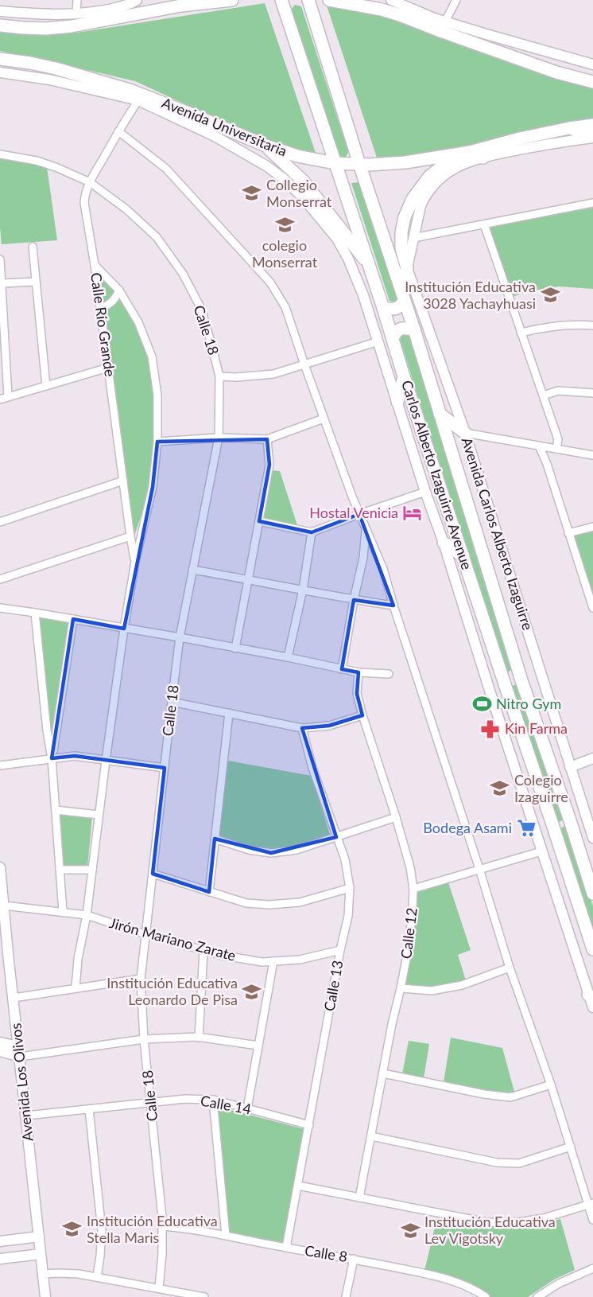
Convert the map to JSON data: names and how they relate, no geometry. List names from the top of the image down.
{
  "streets": {
    "main road": ["Avenida Universitaria", "Carlos Alberto Izaguirre Avenue"],
    "street": [
      "Calle Río Grande",
      "Calle 18",
      "Avenida Carlos Alberto Izaguirre",
      "Calle 12",
      "Jirón Mariano Zarate",
      "Calle 13",
      "Avenida Los Olivos",
      "Calle 14",
      "Calle 8"
    ]
  },
  "crossings": [
    ["Avenida Universitaria", "Calle Río Grande"],
    ["Avenida Universitaria", "Carlos Alberto Izaguirre Avenue"],
    ["Calle Río Grande", "Calle 18"],
    ["Calle 18", "Jirón Mariano Zarate"],
    ["Calle 18", "Calle 14"],
    ["Calle 18", "Calle 8"],
    ["Jirón Mariano Zarate", "Calle 13"],
    ["Jirón Mariano Zarate", "Avenida Los Olivos"],
    ["Calle 13", "Calle 14"],
    ["Calle 13", "Calle 8"],
    ["Avenida Los Olivos", "Calle 14"]
  ],
  "places": {
    "school or university": [
      "Collegio Monserrat",
      "colegio Monserrat",
      "Institución Educativa 3028 Yachayhuasi",
      "Colegio Izaguirre",
      "Institución Educativa Leonardo De Pisa",
      "Institución Educativa Stella Maris",
      "Institución Educativa Lev Vigotsky"
    ],
    "hotel": ["Hostal Venicia"],
    "sports": ["Nitro Gym"],
    "pharmacy": ["Kin Farma"],
    "supermarket": ["Bodega Asami"]
  }
}
